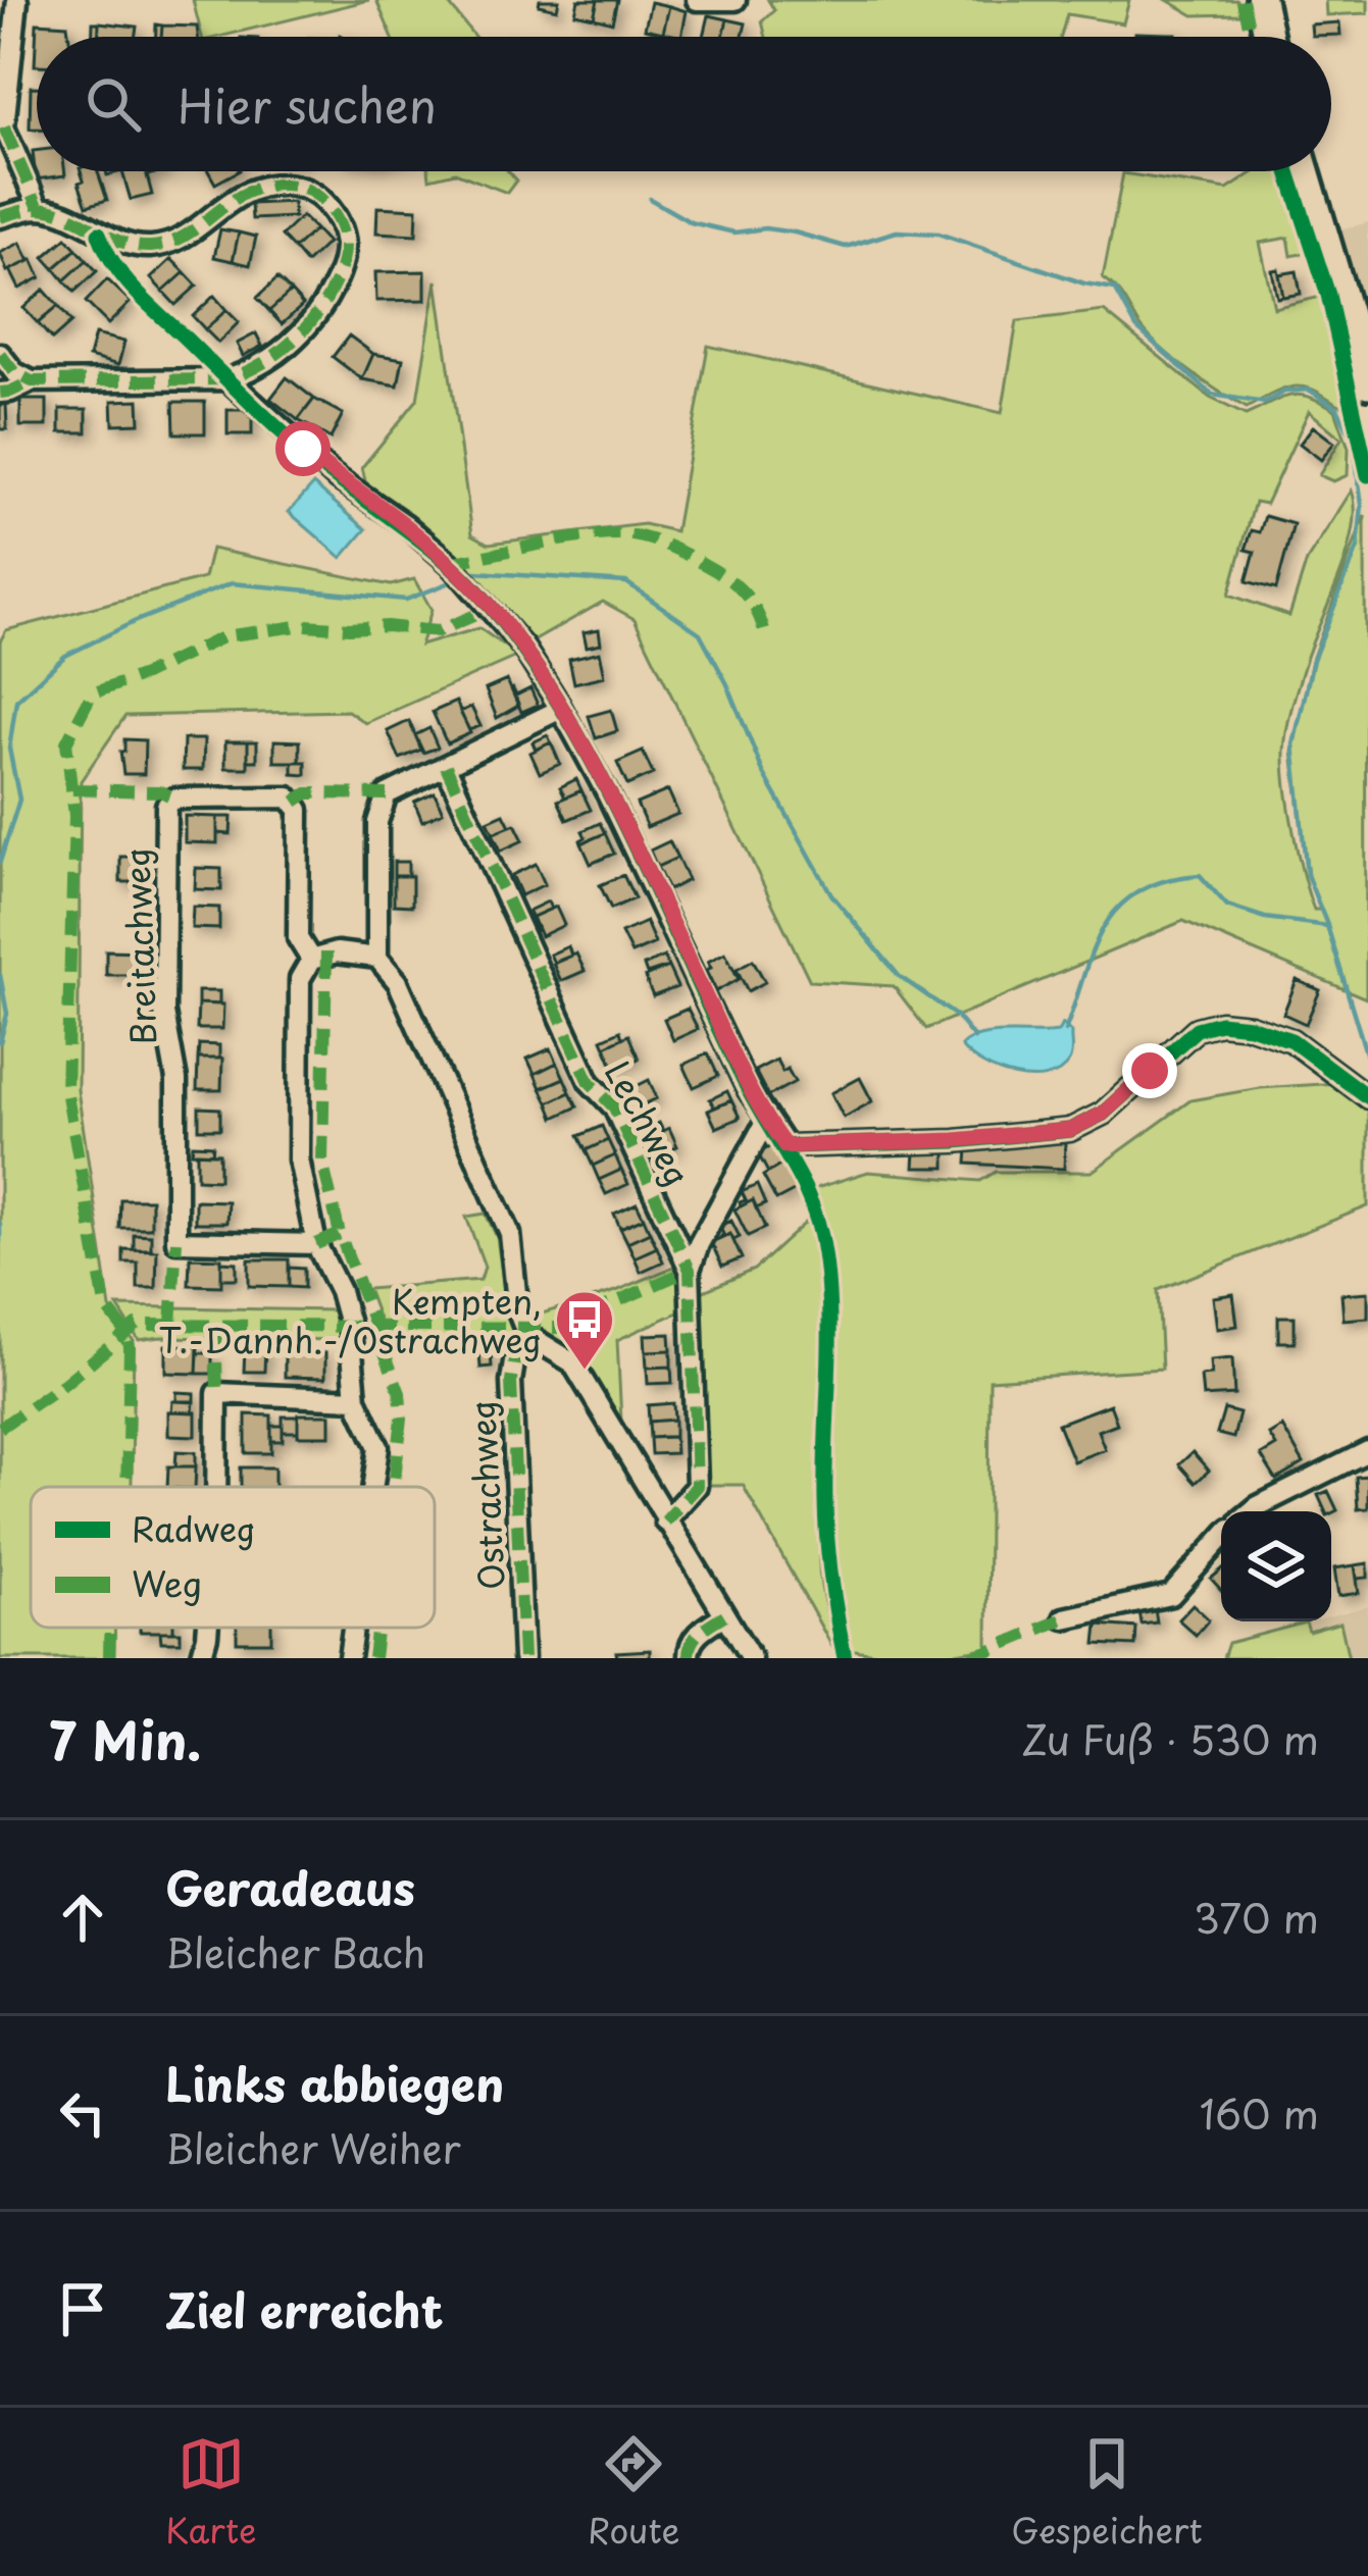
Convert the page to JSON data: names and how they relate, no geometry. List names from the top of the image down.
{
  "streets": {
    "street": ["Breitachweg", "Lechweg", "Ostrachweg"]
  },
  "places": {
    "bus stop": ["Kempten, T.-Dannh.-/Ostrachweg"]
  },
  "legend": ["Radweg", "Weg"],
  "page": {
    "search": "Hier suchen",
    "heading": ["7 Min.", "Zu Fuß · 530 m"],
    "list": [
      ["Geradeaus", "Bleicher Bach", "370 m"],
      ["Links abbiegen", "Bleicher Weiher", "160 m"],
      "Ziel erreicht"
    ],
    "nav": ["Karte", "Route", "Gespeichert"]
  }
}
